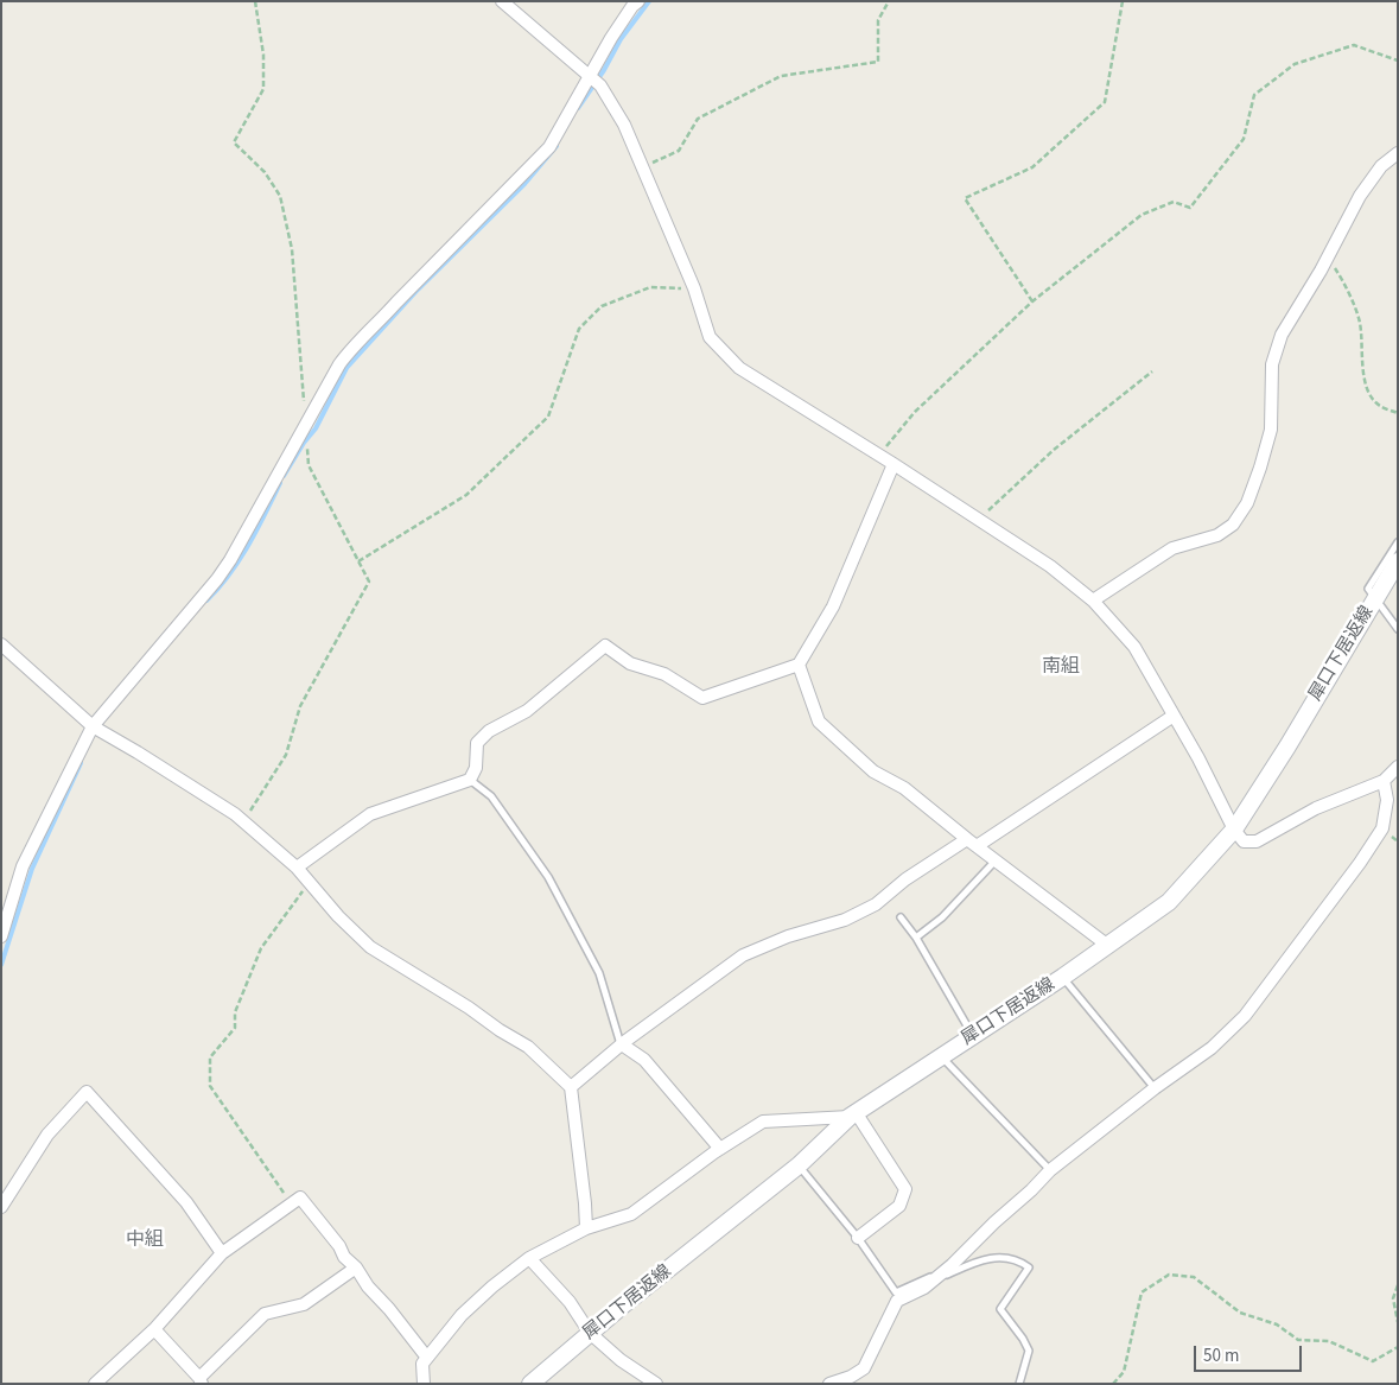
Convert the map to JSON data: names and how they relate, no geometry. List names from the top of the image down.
{
  "streets": {
    "main road": ["犀口下居返線"]
  },
  "districts": ["南組", "中組"],
  "scale_bar": "50 m"
}
